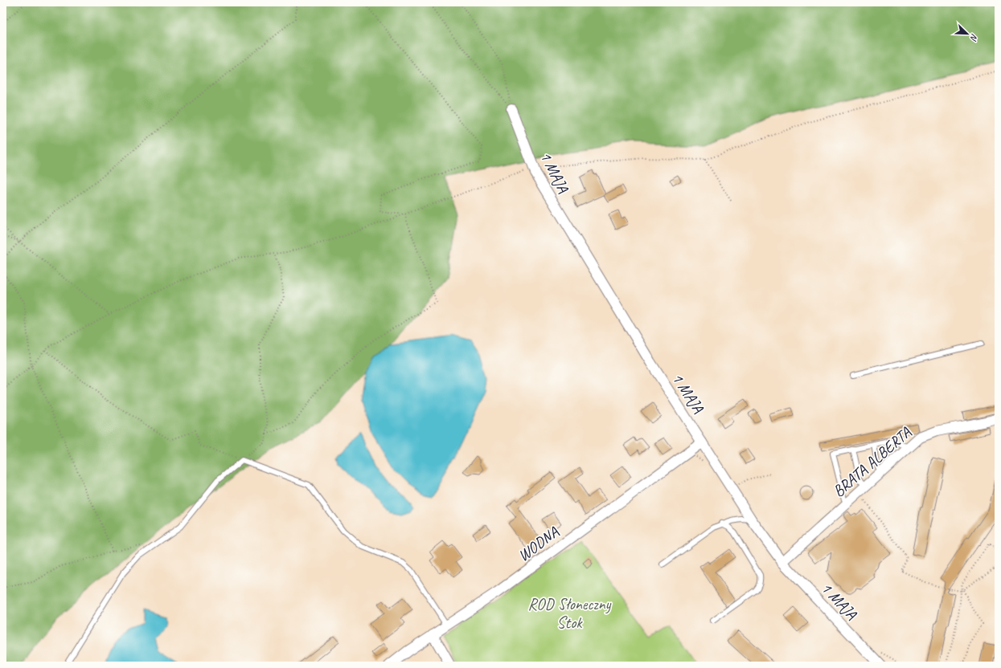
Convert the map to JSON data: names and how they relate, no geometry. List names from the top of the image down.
{
  "streets": {
    "street": ["1 MAJA", "BRATA ALBERTA", "WODNA"]
  },
  "crossings": [
    ["1 MAJA", "BRATA ALBERTA"],
    ["1 MAJA", "WODNA"]
  ],
  "parks": ["ROD Słoneczny Stok"],
  "north": "bottom right"
}
